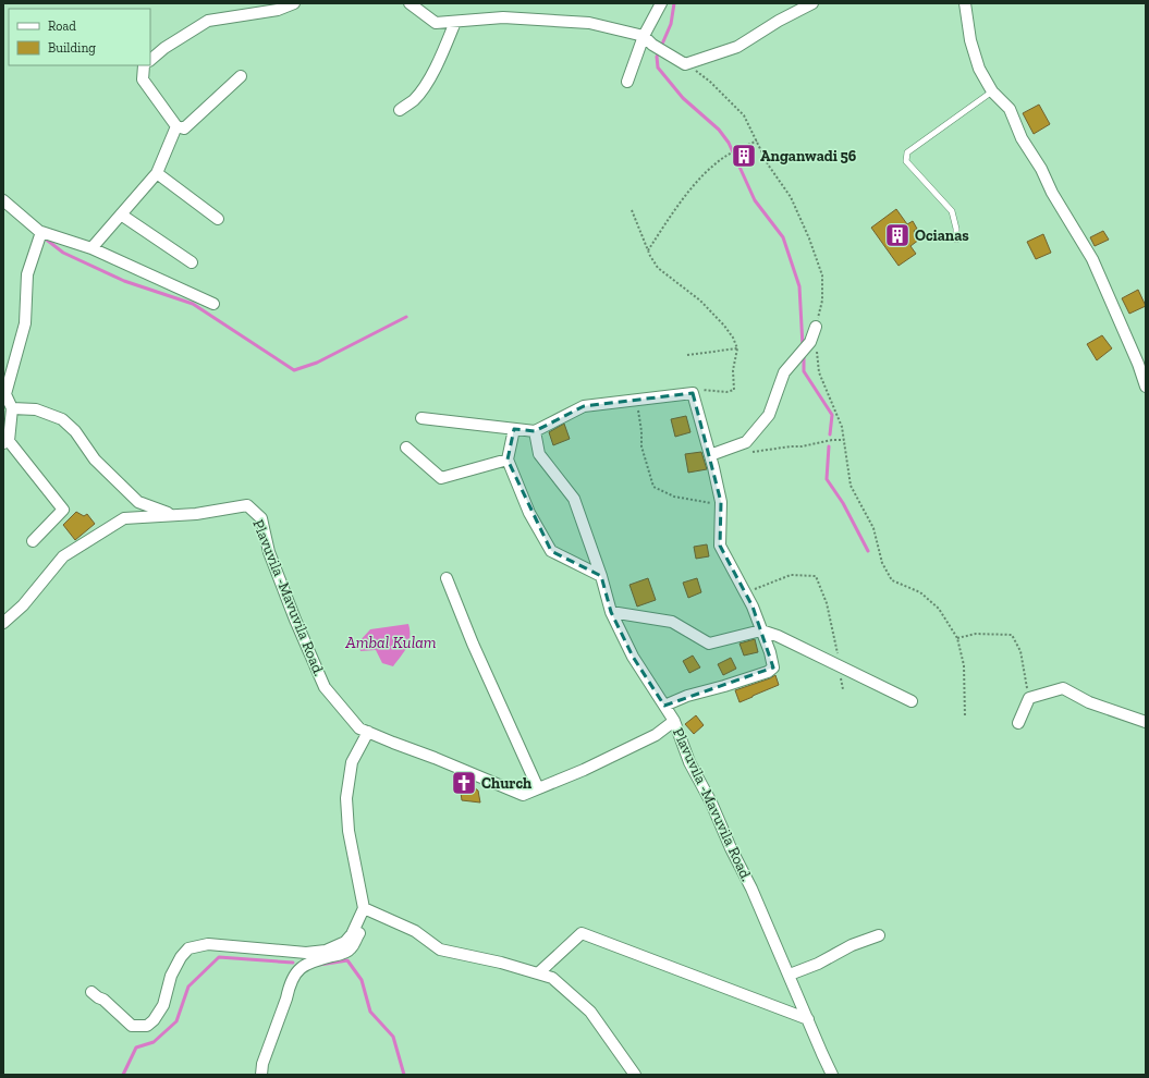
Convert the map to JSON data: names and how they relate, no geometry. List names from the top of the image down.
{
  "streets": {
    "street": ["Plavuvila -Mavuvila Road."]
  },
  "water": ["Ambal Kulam"],
  "places": {
    "building": ["Anganwadi 56", "Ocianas"],
    "church": ["Church"]
  },
  "legend": ["Road", "Building"]
}
